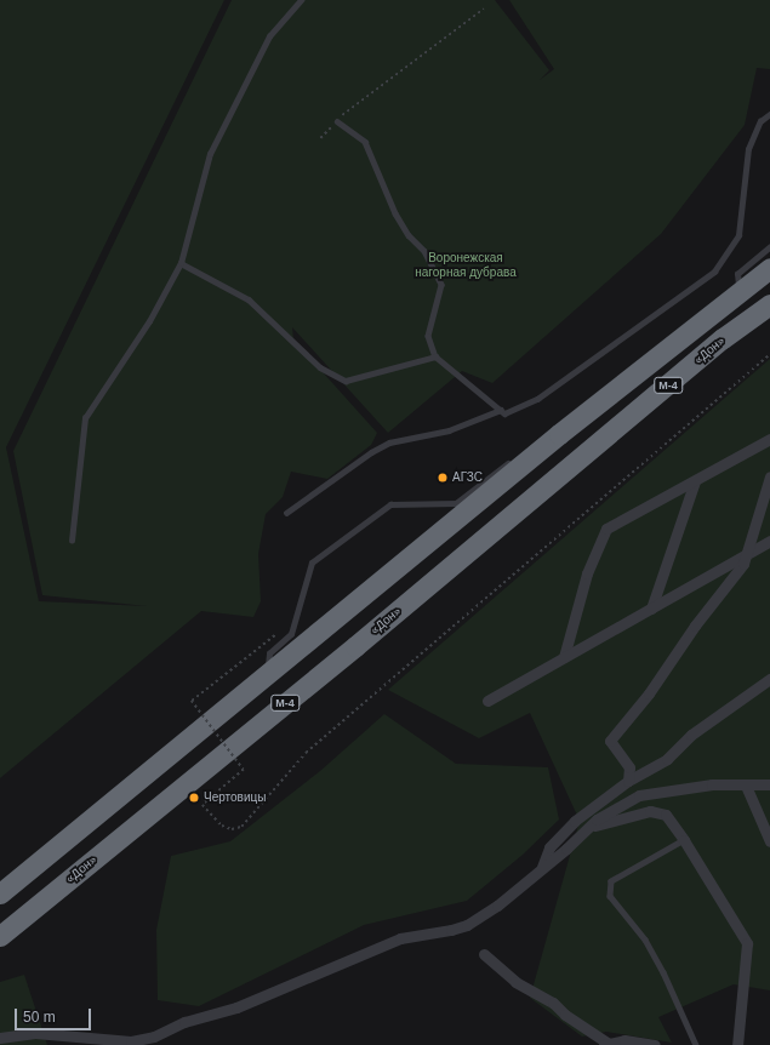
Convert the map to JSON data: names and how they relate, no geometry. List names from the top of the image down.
{
  "streets": {
    "highway": ["«Дон»", "М-4"]
  },
  "parks": ["Воронежская нагорная дубрава"],
  "places": ["АГЗС", "Чертовицы"],
  "scale_bar": "50 m"
}
